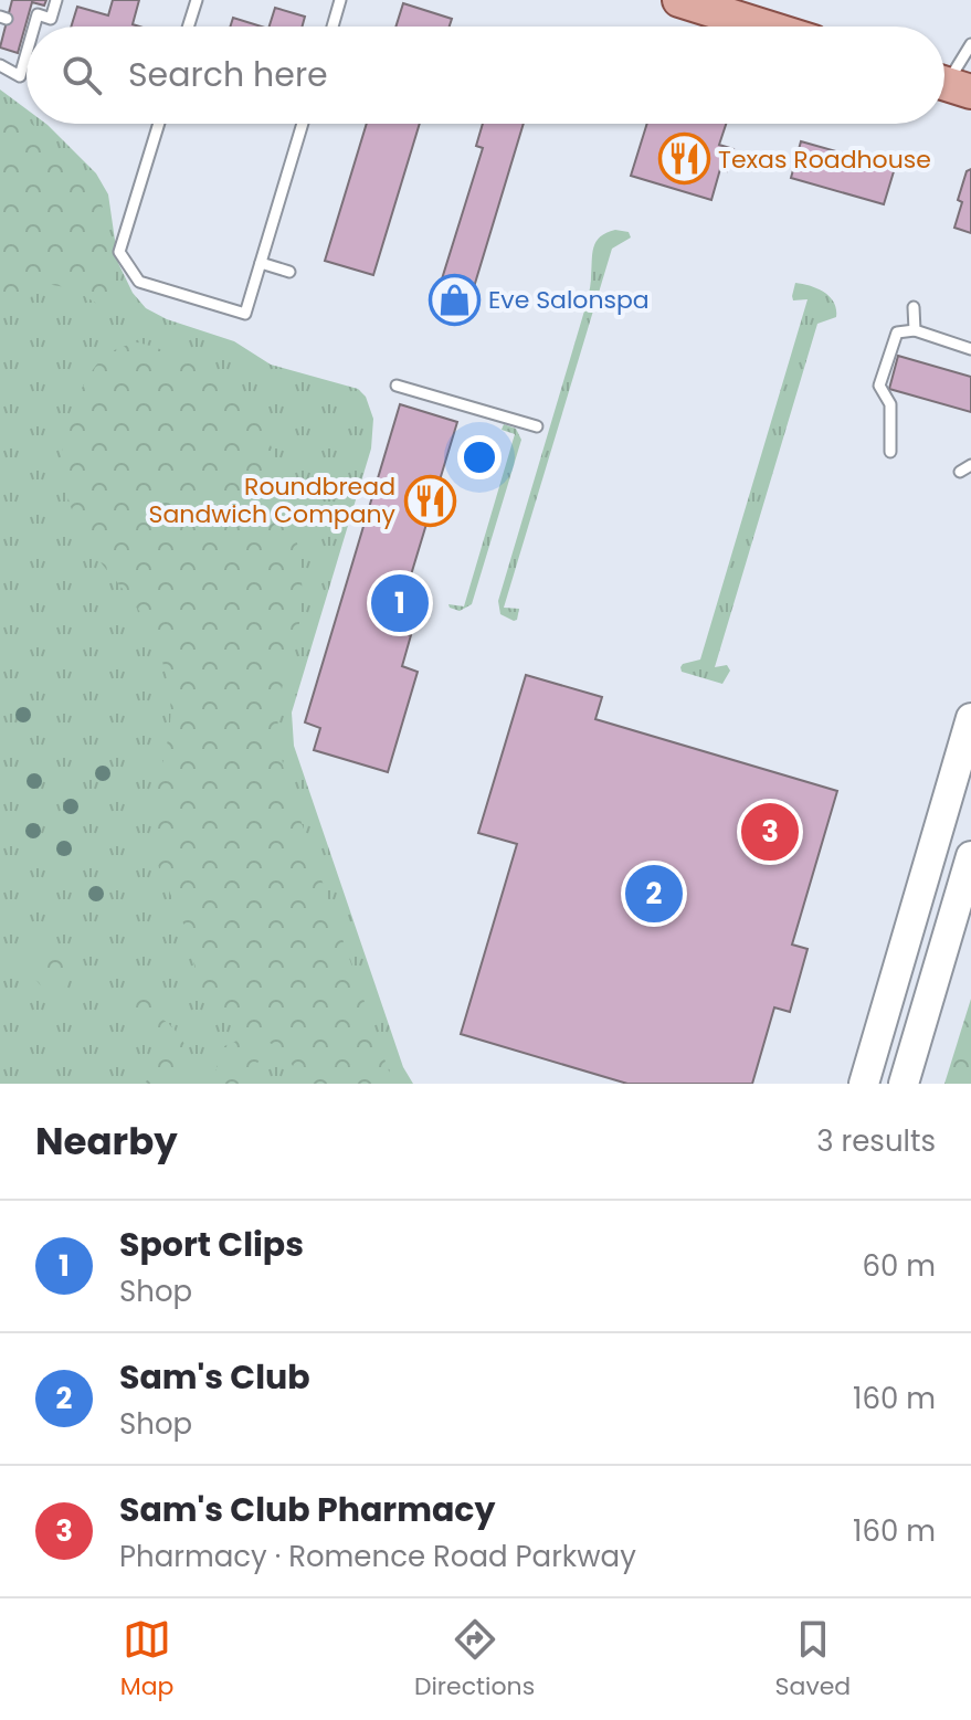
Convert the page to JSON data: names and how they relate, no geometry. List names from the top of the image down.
{
  "places": {
    "restaurant": ["Texas Roadhouse", "Roundbread Sandwich Company"],
    "shop": ["Eve Salonspa"]
  },
  "page": {
    "search": "Search here",
    "pins": ["1", "3", "2"],
    "heading": ["Nearby", "3 results"],
    "list": [
      {
        "mark": "1",
        "name": "Sport Clips",
        "note": "Shop",
        "value": "60 m"
      },
      {
        "mark": "2",
        "name": "Sam's Club",
        "note": "Shop",
        "value": "160 m"
      },
      {
        "mark": "3",
        "name": "Sam's Club Pharmacy",
        "note": "Pharmacy · Romence Road Parkway",
        "value": "160 m"
      }
    ],
    "nav": ["Map", "Directions", "Saved"]
  }
}
